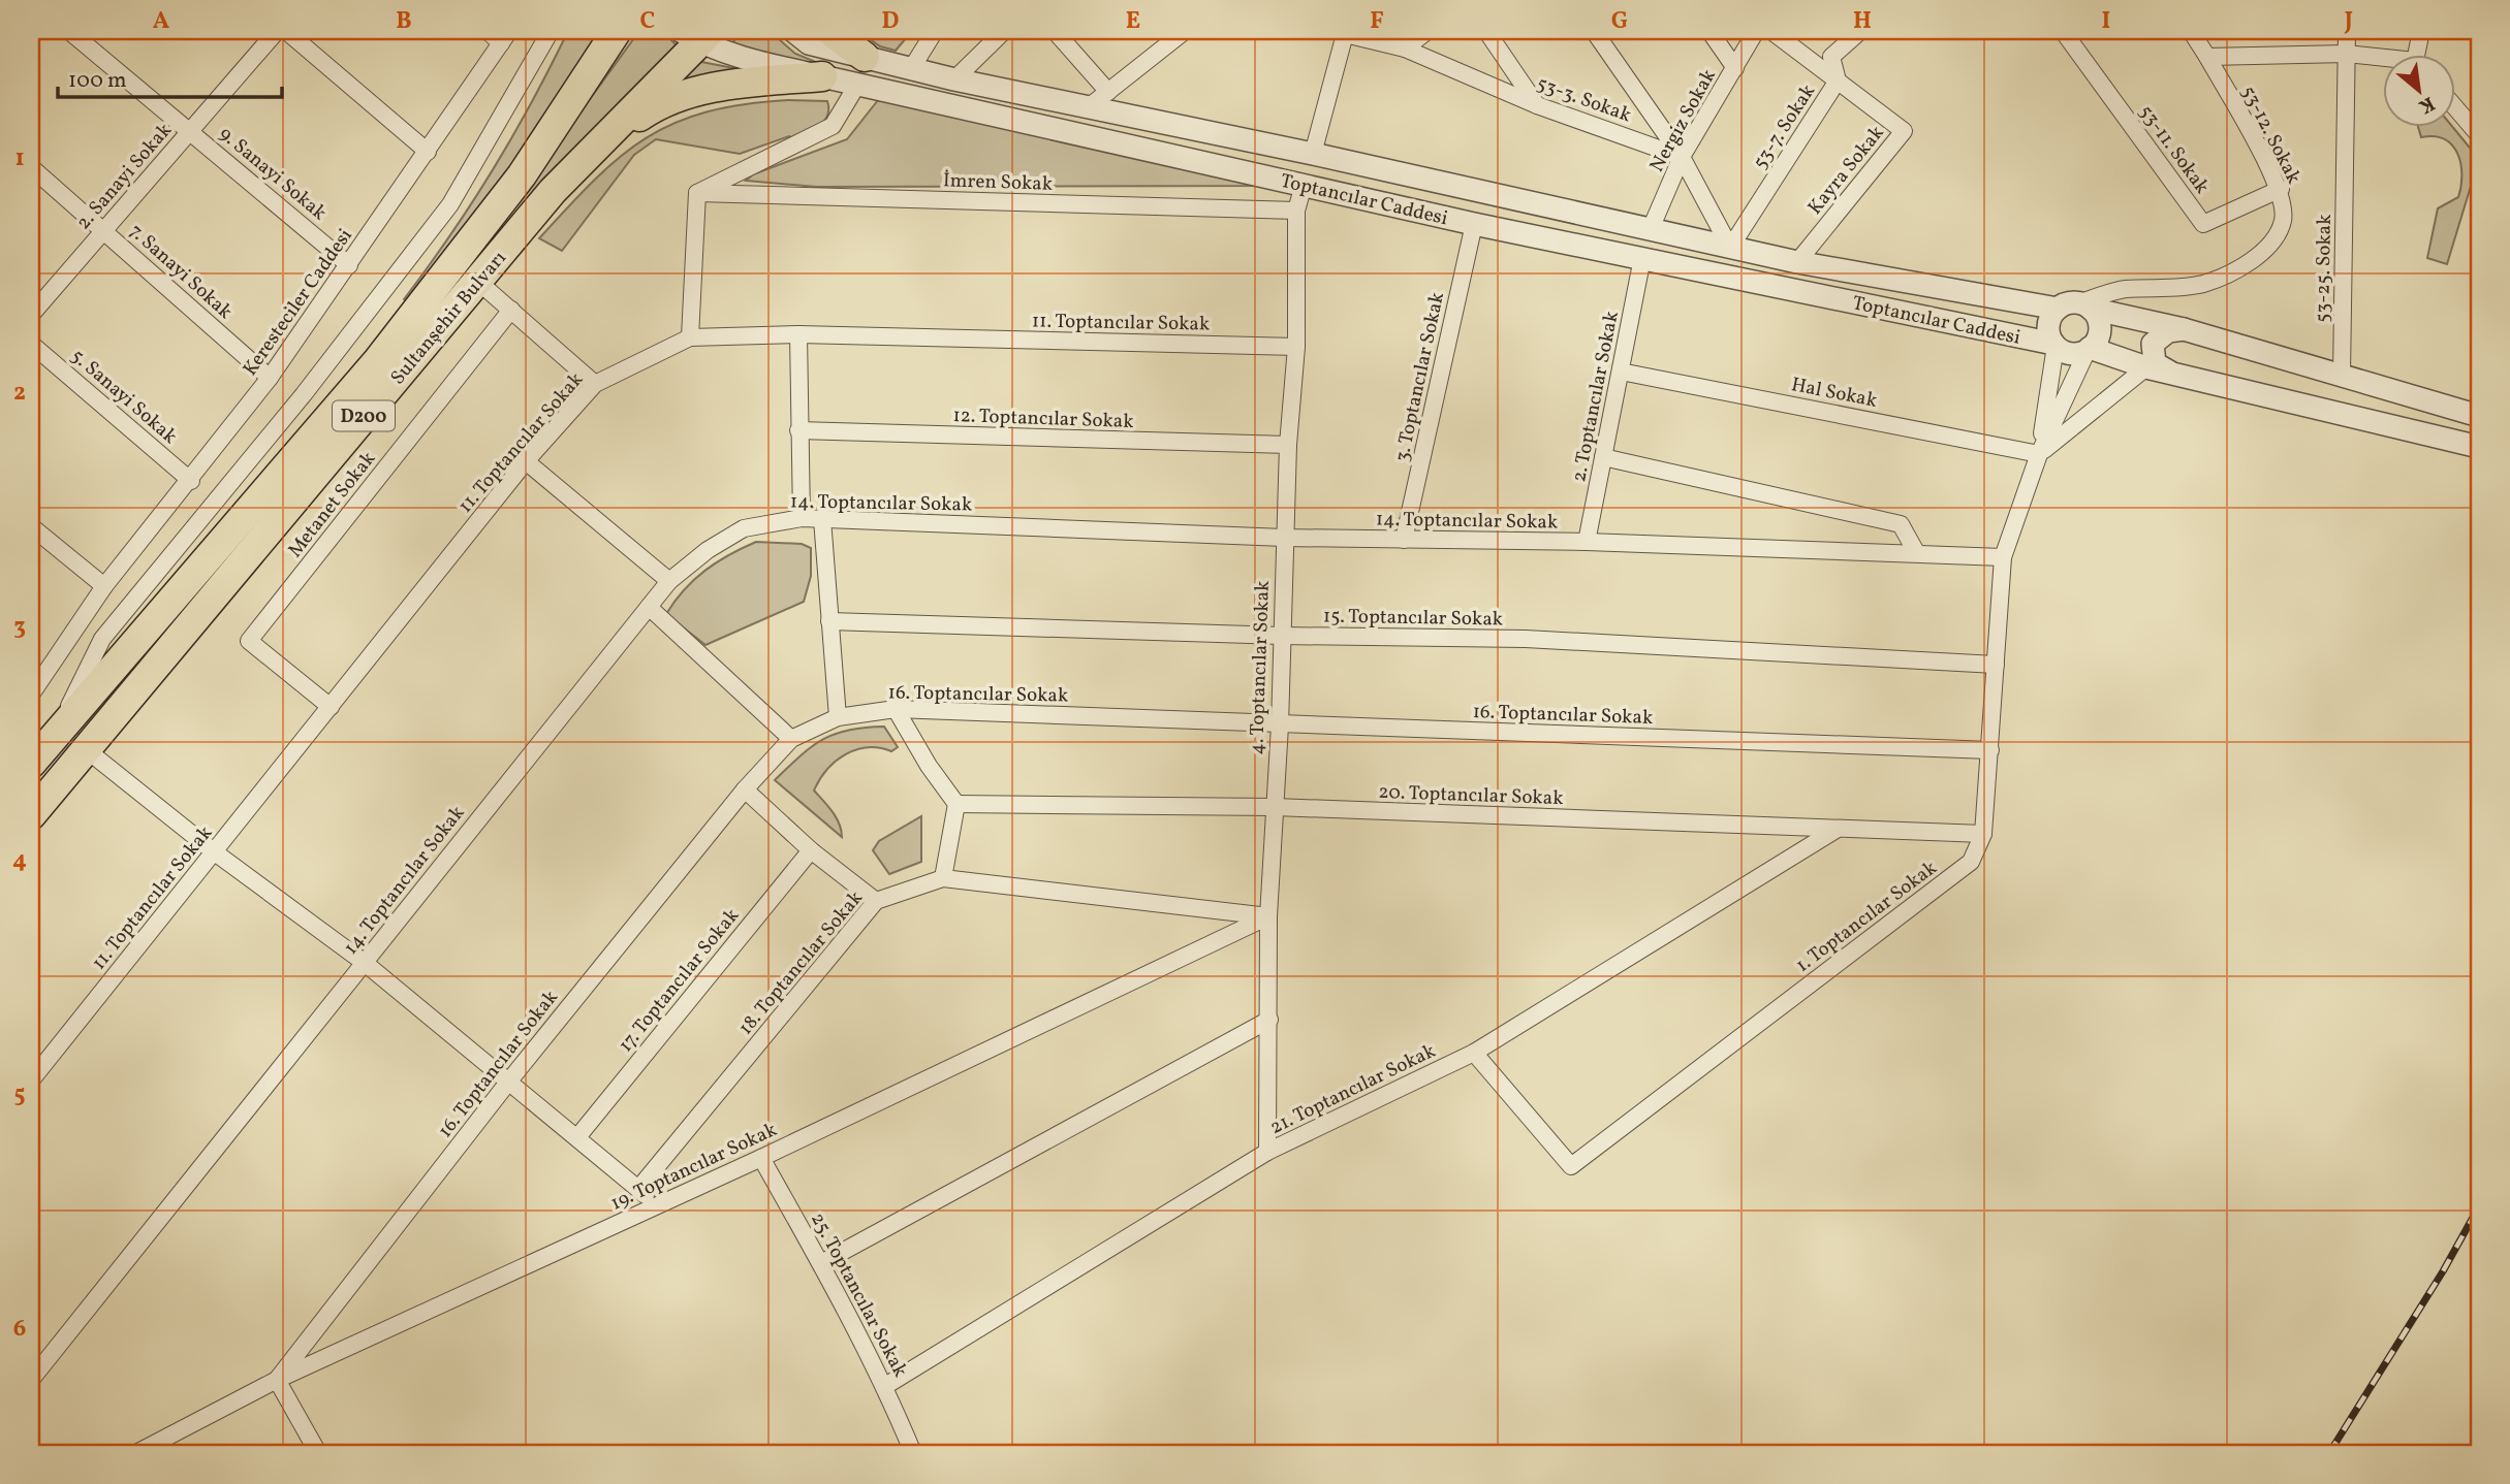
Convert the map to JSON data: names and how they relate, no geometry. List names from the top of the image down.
{
  "streets": {
    "highway": ["Sultanşehir Bulvarı", "D200"],
    "street": [
      "53-3. Sokak",
      "Nergiz Sokak",
      "53-7. Sokak",
      "53-12. Sokak",
      "53-11. Sokak",
      "Kayra Sokak",
      "9. Sanayi Sokak",
      "2. Sanayi Sokak",
      "İmren Sokak",
      "Toptancılar Caddesi",
      "53-25. Sokak",
      "7. Sanayi Sokak",
      "Keresteciler Caddesi",
      "11. Toptancılar Sokak",
      "3. Toptancılar Sokak",
      "Hal Sokak",
      "5. Sanayi Sokak",
      "2. Toptancılar Sokak",
      "12. Toptancılar Sokak",
      "14. Toptancılar Sokak",
      "Metanet Sokak",
      "15. Toptancılar Sokak",
      "4. Toptancılar Sokak",
      "16. Toptancılar Sokak",
      "20. Toptancılar Sokak",
      "1. Toptancılar Sokak",
      "18. Toptancılar Sokak",
      "17. Toptancılar Sokak",
      "21. Toptancılar Sokak",
      "19. Toptancılar Sokak",
      "25. Toptancılar Sokak"
    ]
  },
  "crossings": [
    ["53-3. Sokak", "Nergiz Sokak"],
    ["Nergiz Sokak", "Toptancılar Caddesi"],
    ["53-7. Sokak", "Kayra Sokak"],
    ["53-7. Sokak", "Toptancılar Caddesi"],
    ["53-12. Sokak", "53-11. Sokak"],
    ["53-12. Sokak", "Toptancılar Caddesi"],
    ["53-12. Sokak", "1. Toptancılar Sokak"],
    ["Kayra Sokak", "Toptancılar Caddesi"],
    ["9. Sanayi Sokak", "2. Sanayi Sokak"],
    ["9. Sanayi Sokak", "Keresteciler Caddesi"],
    ["2. Sanayi Sokak", "7. Sanayi Sokak"],
    ["İmren Sokak", "4. Toptancılar Sokak"],
    ["Toptancılar Caddesi", "53-25. Sokak"],
    ["Toptancılar Caddesi", "Sultanşehir Bulvarı"],
    ["Toptancılar Caddesi", "3. Toptancılar Sokak"],
    ["Toptancılar Caddesi", "2. Toptancılar Sokak"],
    ["Toptancılar Caddesi", "4. Toptancılar Sokak"],
    ["Toptancılar Caddesi", "1. Toptancılar Sokak"],
    ["7. Sanayi Sokak", "Keresteciler Caddesi"],
    ["Keresteciler Caddesi", "5. Sanayi Sokak"],
    ["11. Toptancılar Sokak", "Metanet Sokak"],
    ["11. Toptancılar Sokak", "4. Toptancılar Sokak"],
    ["3. Toptancılar Sokak", "14. Toptancılar Sokak"],
    ["Hal Sokak", "2. Toptancılar Sokak"],
    ["Hal Sokak", "1. Toptancılar Sokak"],
    ["2. Toptancılar Sokak", "14. Toptancılar Sokak"],
    ["12. Toptancılar Sokak", "4. Toptancılar Sokak"],
    ["14. Toptancılar Sokak", "4. Toptancılar Sokak"],
    ["14. Toptancılar Sokak", "1. Toptancılar Sokak"],
    ["15. Toptancılar Sokak", "4. Toptancılar Sokak"],
    ["15. Toptancılar Sokak", "1. Toptancılar Sokak"],
    ["4. Toptancılar Sokak", "16. Toptancılar Sokak"],
    ["4. Toptancılar Sokak", "20. Toptancılar Sokak"],
    ["4. Toptancılar Sokak", "18. Toptancılar Sokak"],
    ["4. Toptancılar Sokak", "21. Toptancılar Sokak"],
    ["4. Toptancılar Sokak", "19. Toptancılar Sokak"],
    ["16. Toptancılar Sokak", "1. Toptancılar Sokak"],
    ["16. Toptancılar Sokak", "19. Toptancılar Sokak"],
    ["20. Toptancılar Sokak", "1. Toptancılar Sokak"],
    ["20. Toptancılar Sokak", "21. Toptancılar Sokak"],
    ["1. Toptancılar Sokak", "21. Toptancılar Sokak"],
    ["18. Toptancılar Sokak", "19. Toptancılar Sokak"],
    ["21. Toptancılar Sokak", "25. Toptancılar Sokak"],
    ["19. Toptancılar Sokak", "25. Toptancılar Sokak"]
  ],
  "scale_bar": "100 m",
  "north": "bottom right",
  "grid": {
    "columns": [
      "A",
      "B",
      "C",
      "D",
      "E",
      "F",
      "G",
      "H",
      "I",
      "J"
    ],
    "rows": [
      "1",
      "2",
      "3",
      "4",
      "5",
      "6"
    ]
  }
}
